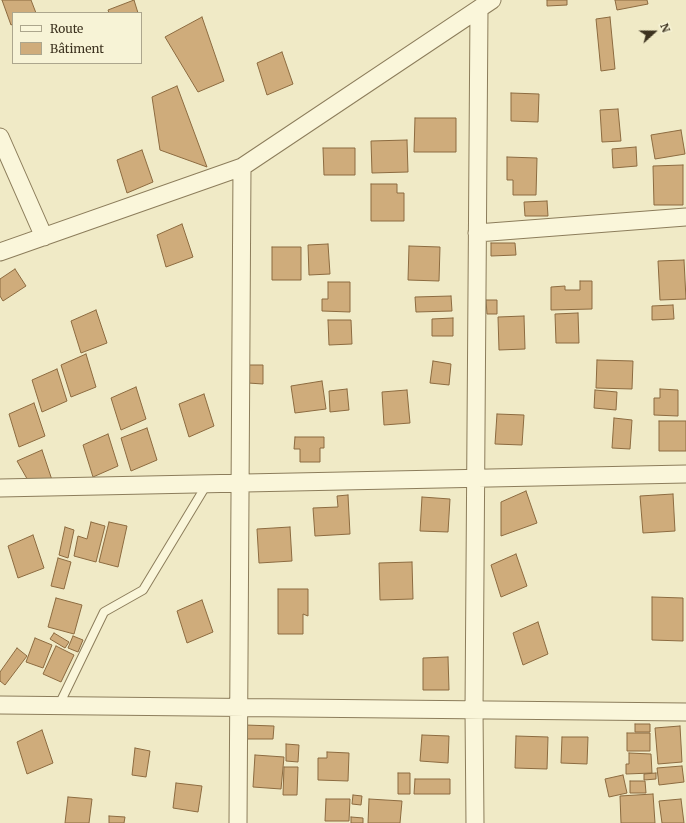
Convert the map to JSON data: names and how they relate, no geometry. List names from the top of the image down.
{
  "legend": ["Route", "Bâtiment"],
  "north": "right"
}
